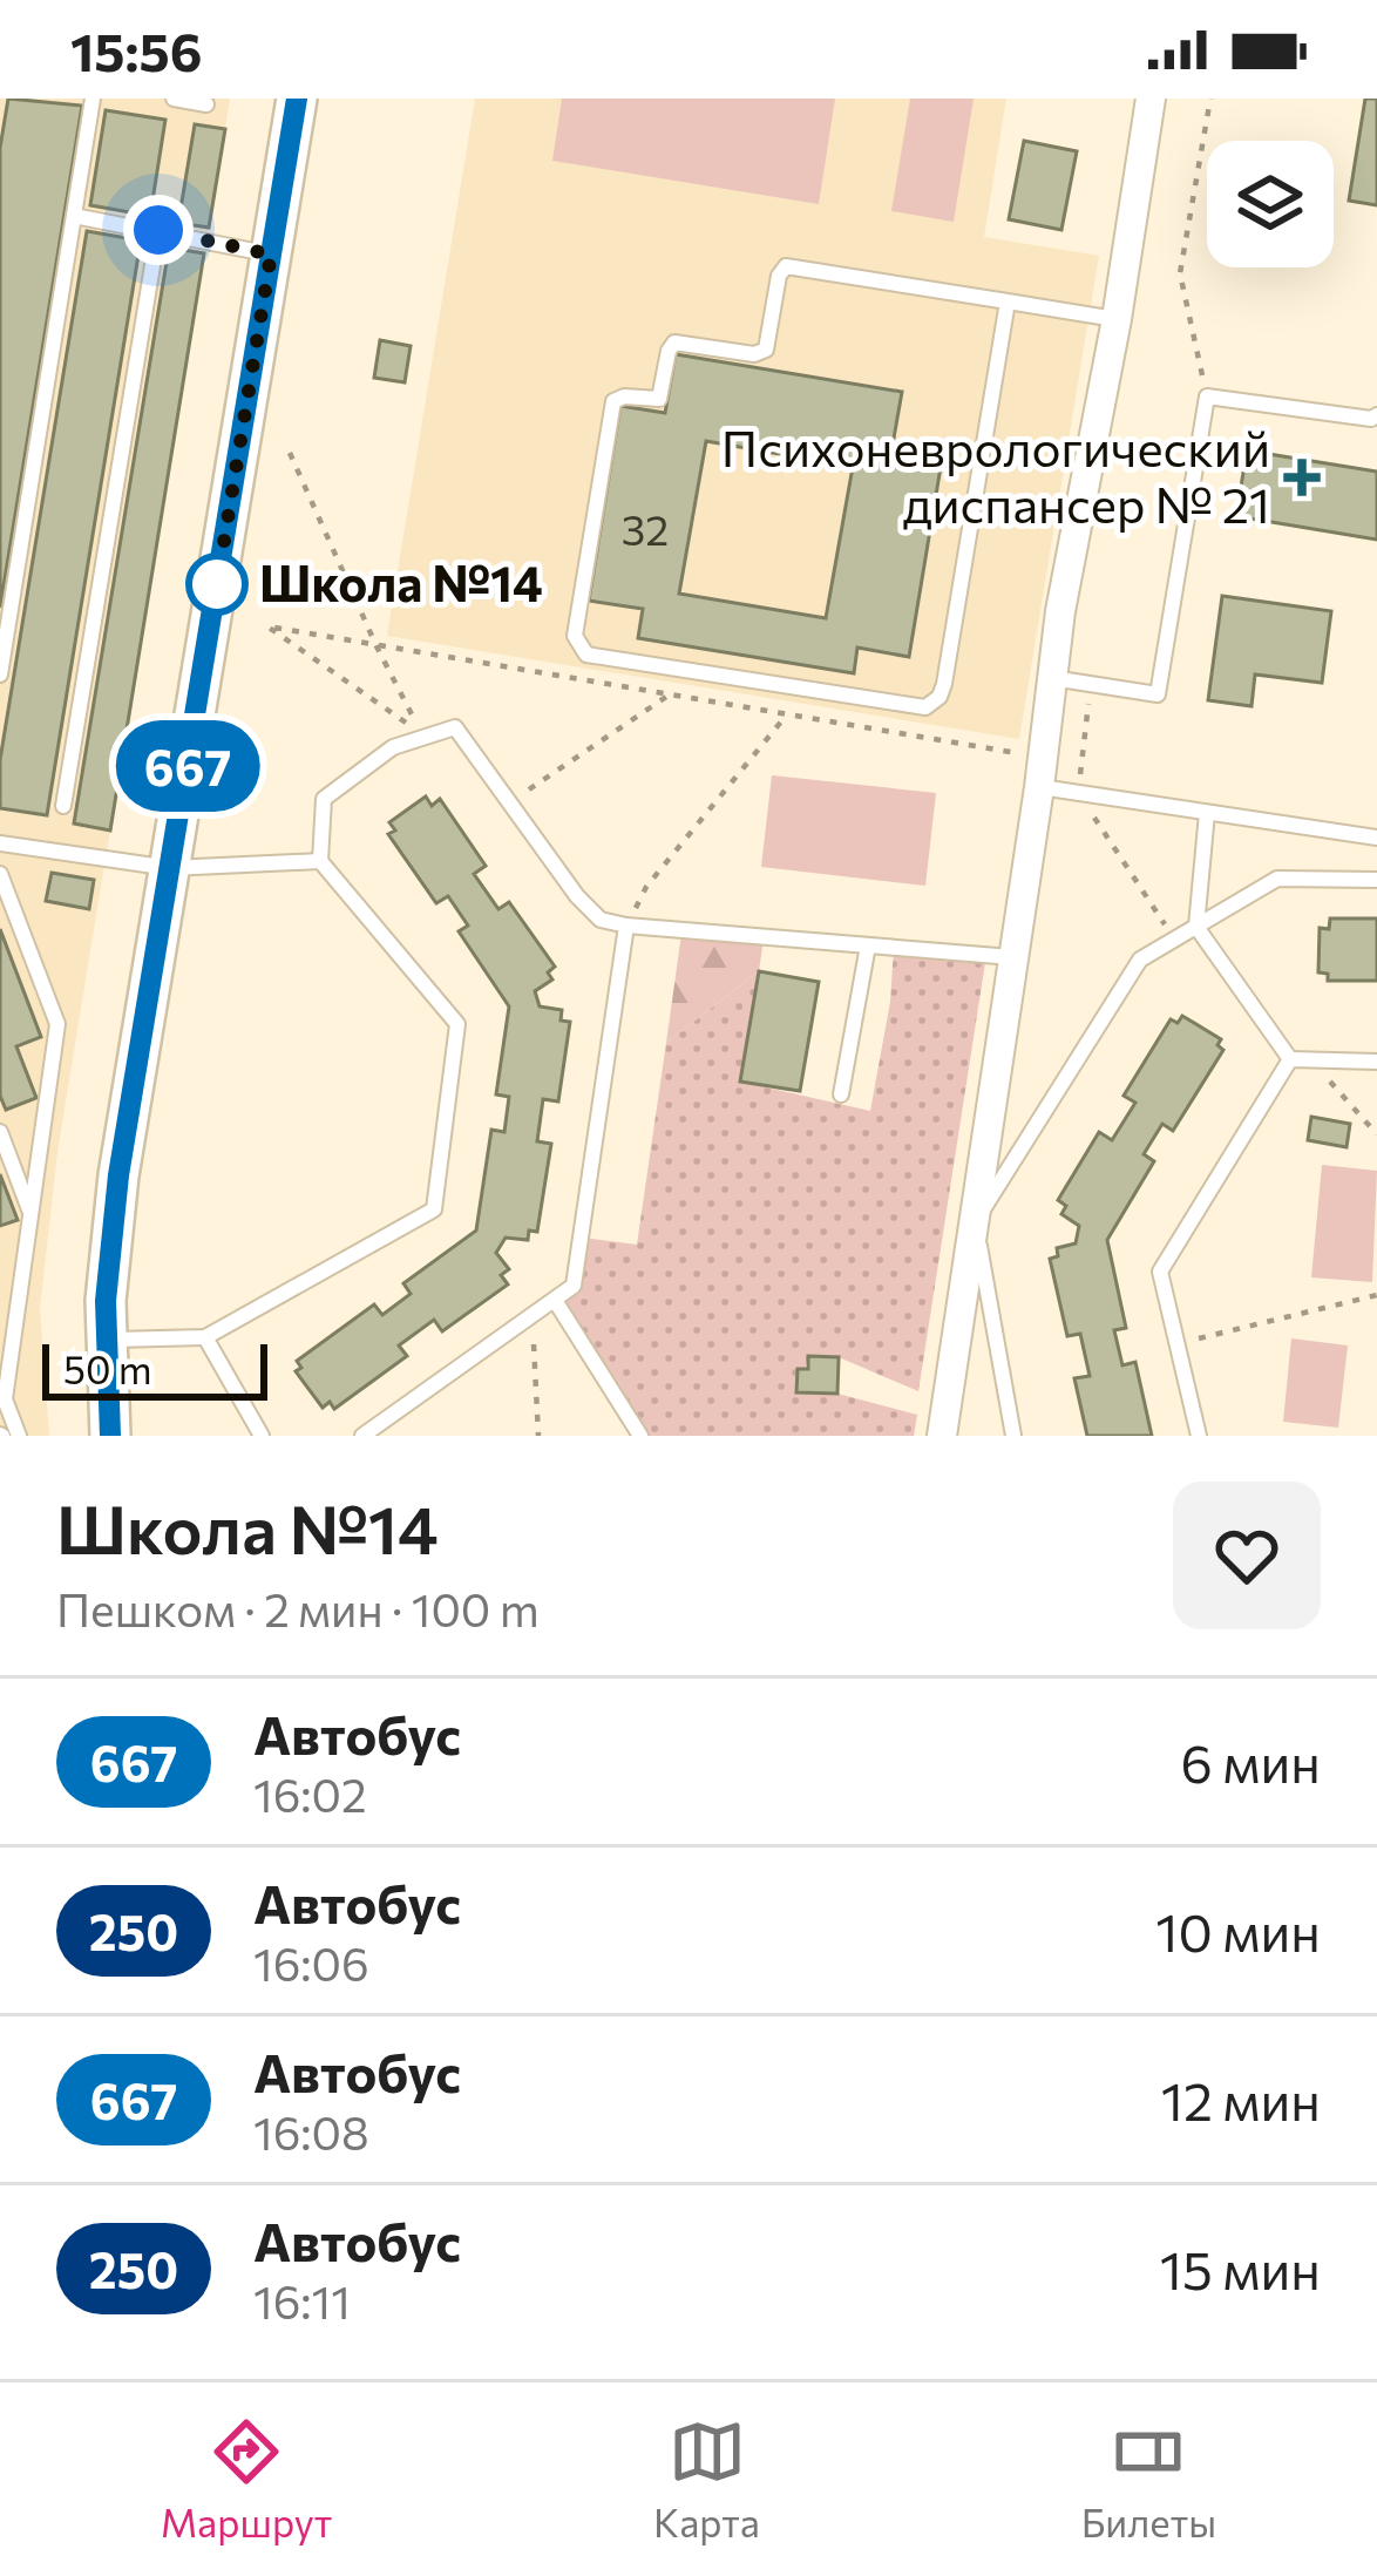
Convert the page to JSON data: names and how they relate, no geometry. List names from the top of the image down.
{
  "places": {
    "health": ["Психоневрологический диспансер № 21"],
    "other": ["Школа №14"]
  },
  "lines": ["bus line 667"],
  "house_numbers": ["32"],
  "scale_bar": "50 m",
  "page": {
    "status": "15:56",
    "on_map": "667",
    "scale": "50 m",
    "heading": ["Школа №14", "Пешком · 2 мин · 100 m"],
    "list": [
      {
        "mark": "667",
        "name": "Автобус",
        "note": "16:02",
        "value": "6 мин"
      },
      {
        "mark": "250",
        "name": "Автобус",
        "note": "16:06",
        "value": "10 мин"
      },
      {
        "mark": "667",
        "name": "Автобус",
        "note": "16:08",
        "value": "12 мин"
      },
      {
        "mark": "250",
        "name": "Автобус",
        "note": "16:11",
        "value": "15 мин"
      }
    ],
    "tabs": ["Маршрут", "Карта", "Билеты"]
  }
}
